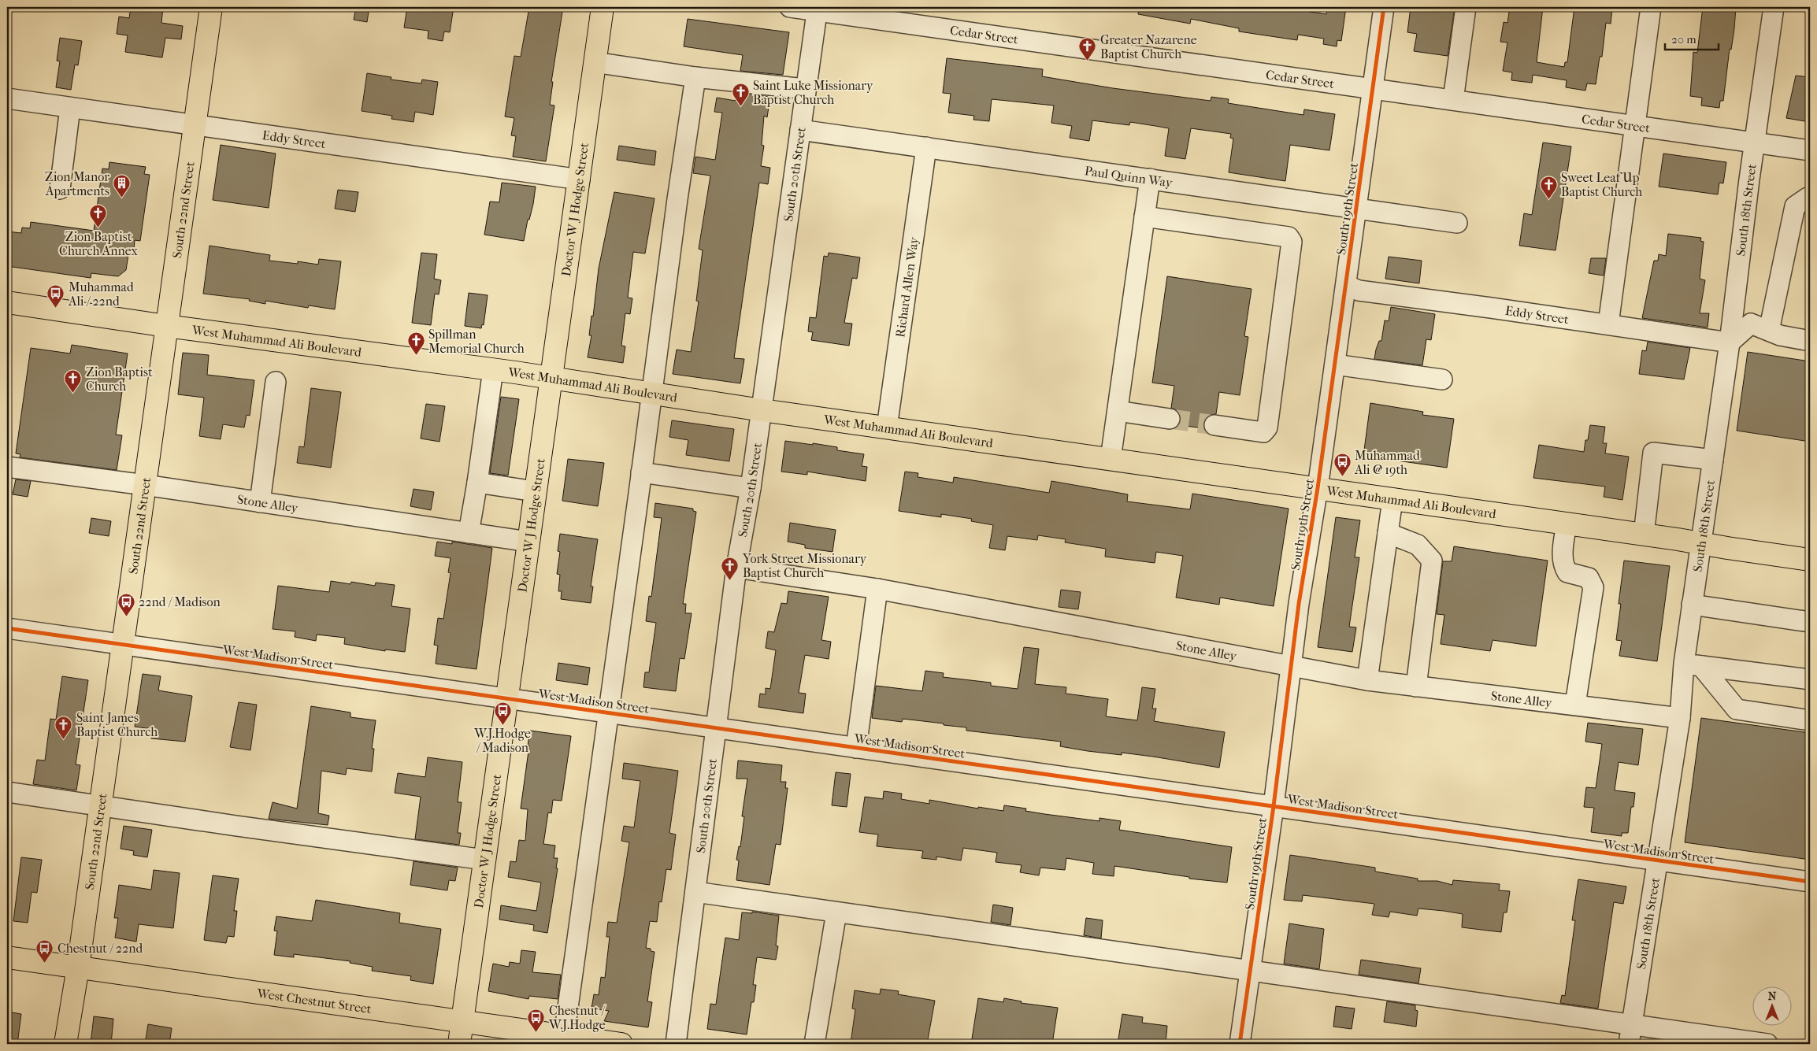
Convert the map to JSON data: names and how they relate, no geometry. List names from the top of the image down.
{
  "streets": {
    "main road": [
      "Doctor W J Hodge Street",
      "South 22nd Street",
      "West Muhammad Ali Boulevard",
      "West Chestnut Street"
    ],
    "street": [
      "Cedar Street",
      "Eddy Street",
      "South 20th Street",
      "Paul Quinn Way",
      "South 19th Street",
      "South 18th Street",
      "Richard Allen Way",
      "Stone Alley",
      "West Madison Street"
    ]
  },
  "crossings": [
    ["Cedar Street", "South 20th Street"],
    ["Cedar Street", "South 19th Street"],
    ["Cedar Street", "South 18th Street"],
    ["Eddy Street", "South 19th Street"],
    ["Eddy Street", "Doctor W J Hodge Street"],
    ["Eddy Street", "South 22nd Street"],
    ["Eddy Street", "South 18th Street"],
    ["South 20th Street", "Paul Quinn Way"],
    ["South 20th Street", "West Muhammad Ali Boulevard"],
    ["South 20th Street", "Stone Alley"],
    ["South 20th Street", "West Madison Street"],
    ["Paul Quinn Way", "South 19th Street"],
    ["Paul Quinn Way", "Richard Allen Way"],
    ["South 19th Street", "West Muhammad Ali Boulevard"],
    ["South 19th Street", "Stone Alley"],
    ["South 19th Street", "West Madison Street"],
    ["Doctor W J Hodge Street", "West Muhammad Ali Boulevard"],
    ["Doctor W J Hodge Street", "Stone Alley"],
    ["Doctor W J Hodge Street", "West Madison Street"],
    ["Doctor W J Hodge Street", "West Chestnut Street"],
    ["South 22nd Street", "West Muhammad Ali Boulevard"],
    ["South 22nd Street", "Stone Alley"],
    ["South 22nd Street", "West Madison Street"],
    ["South 22nd Street", "West Chestnut Street"],
    ["South 18th Street", "West Muhammad Ali Boulevard"],
    ["South 18th Street", "Stone Alley"],
    ["South 18th Street", "West Madison Street"],
    ["Richard Allen Way", "West Muhammad Ali Boulevard"]
  ],
  "places": {
    "church": [
      "Greater Nazarene Baptist Church",
      "Saint Luke Missionary Baptist Church",
      "Sweet Leaf Up Baptist Church",
      "Zion Baptist Church Annex",
      "Spillman Memorial Church",
      "Zion Baptist Church",
      "York Street Missionary Baptist Church",
      "Saint James Baptist Church"
    ],
    "building": ["Zion Manor Apartments"],
    "bus stop": [
      "Muhammad Ali / 22nd",
      "Muhammad Ali @ 19th",
      "22nd / Madison",
      "W.J.Hodge / Madison",
      "Chestnut / 22nd",
      "Chestnut / W.J.Hodge"
    ]
  },
  "scale_bar": "20 m",
  "north": "top"
}
